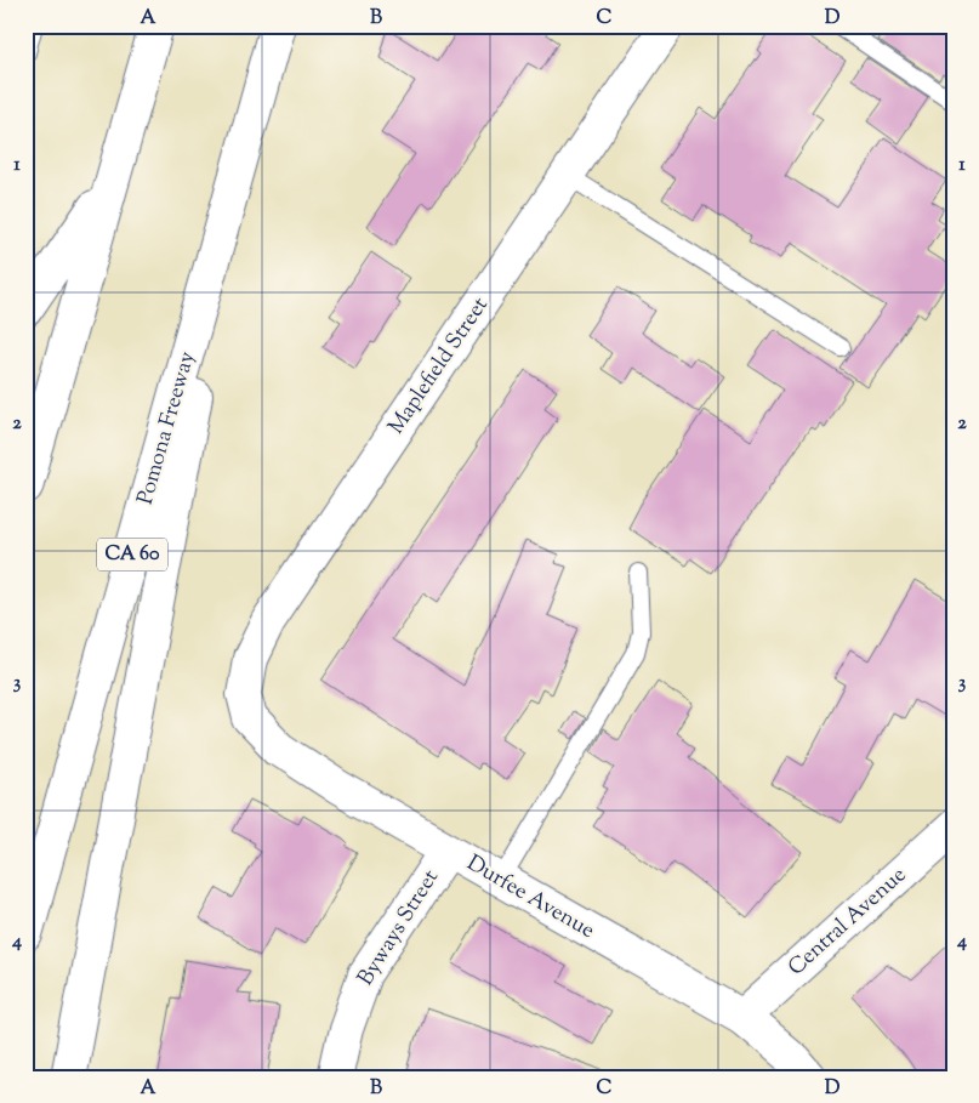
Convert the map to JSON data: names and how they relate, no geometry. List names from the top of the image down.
{
  "streets": {
    "main road": [
      "Maplefield Street",
      "Pomona Freeway",
      "CA 60",
      "Durfee Avenue",
      "Central Avenue",
      "Byways Street"
    ]
  },
  "crossings": [
    ["Maplefield Street", "Durfee Avenue"],
    ["Durfee Avenue", "Central Avenue"],
    ["Durfee Avenue", "Byways Street"]
  ],
  "grid": {
    "columns": [
      "A",
      "B",
      "C",
      "D"
    ],
    "rows": [
      "1",
      "2",
      "3",
      "4"
    ]
  }
}
